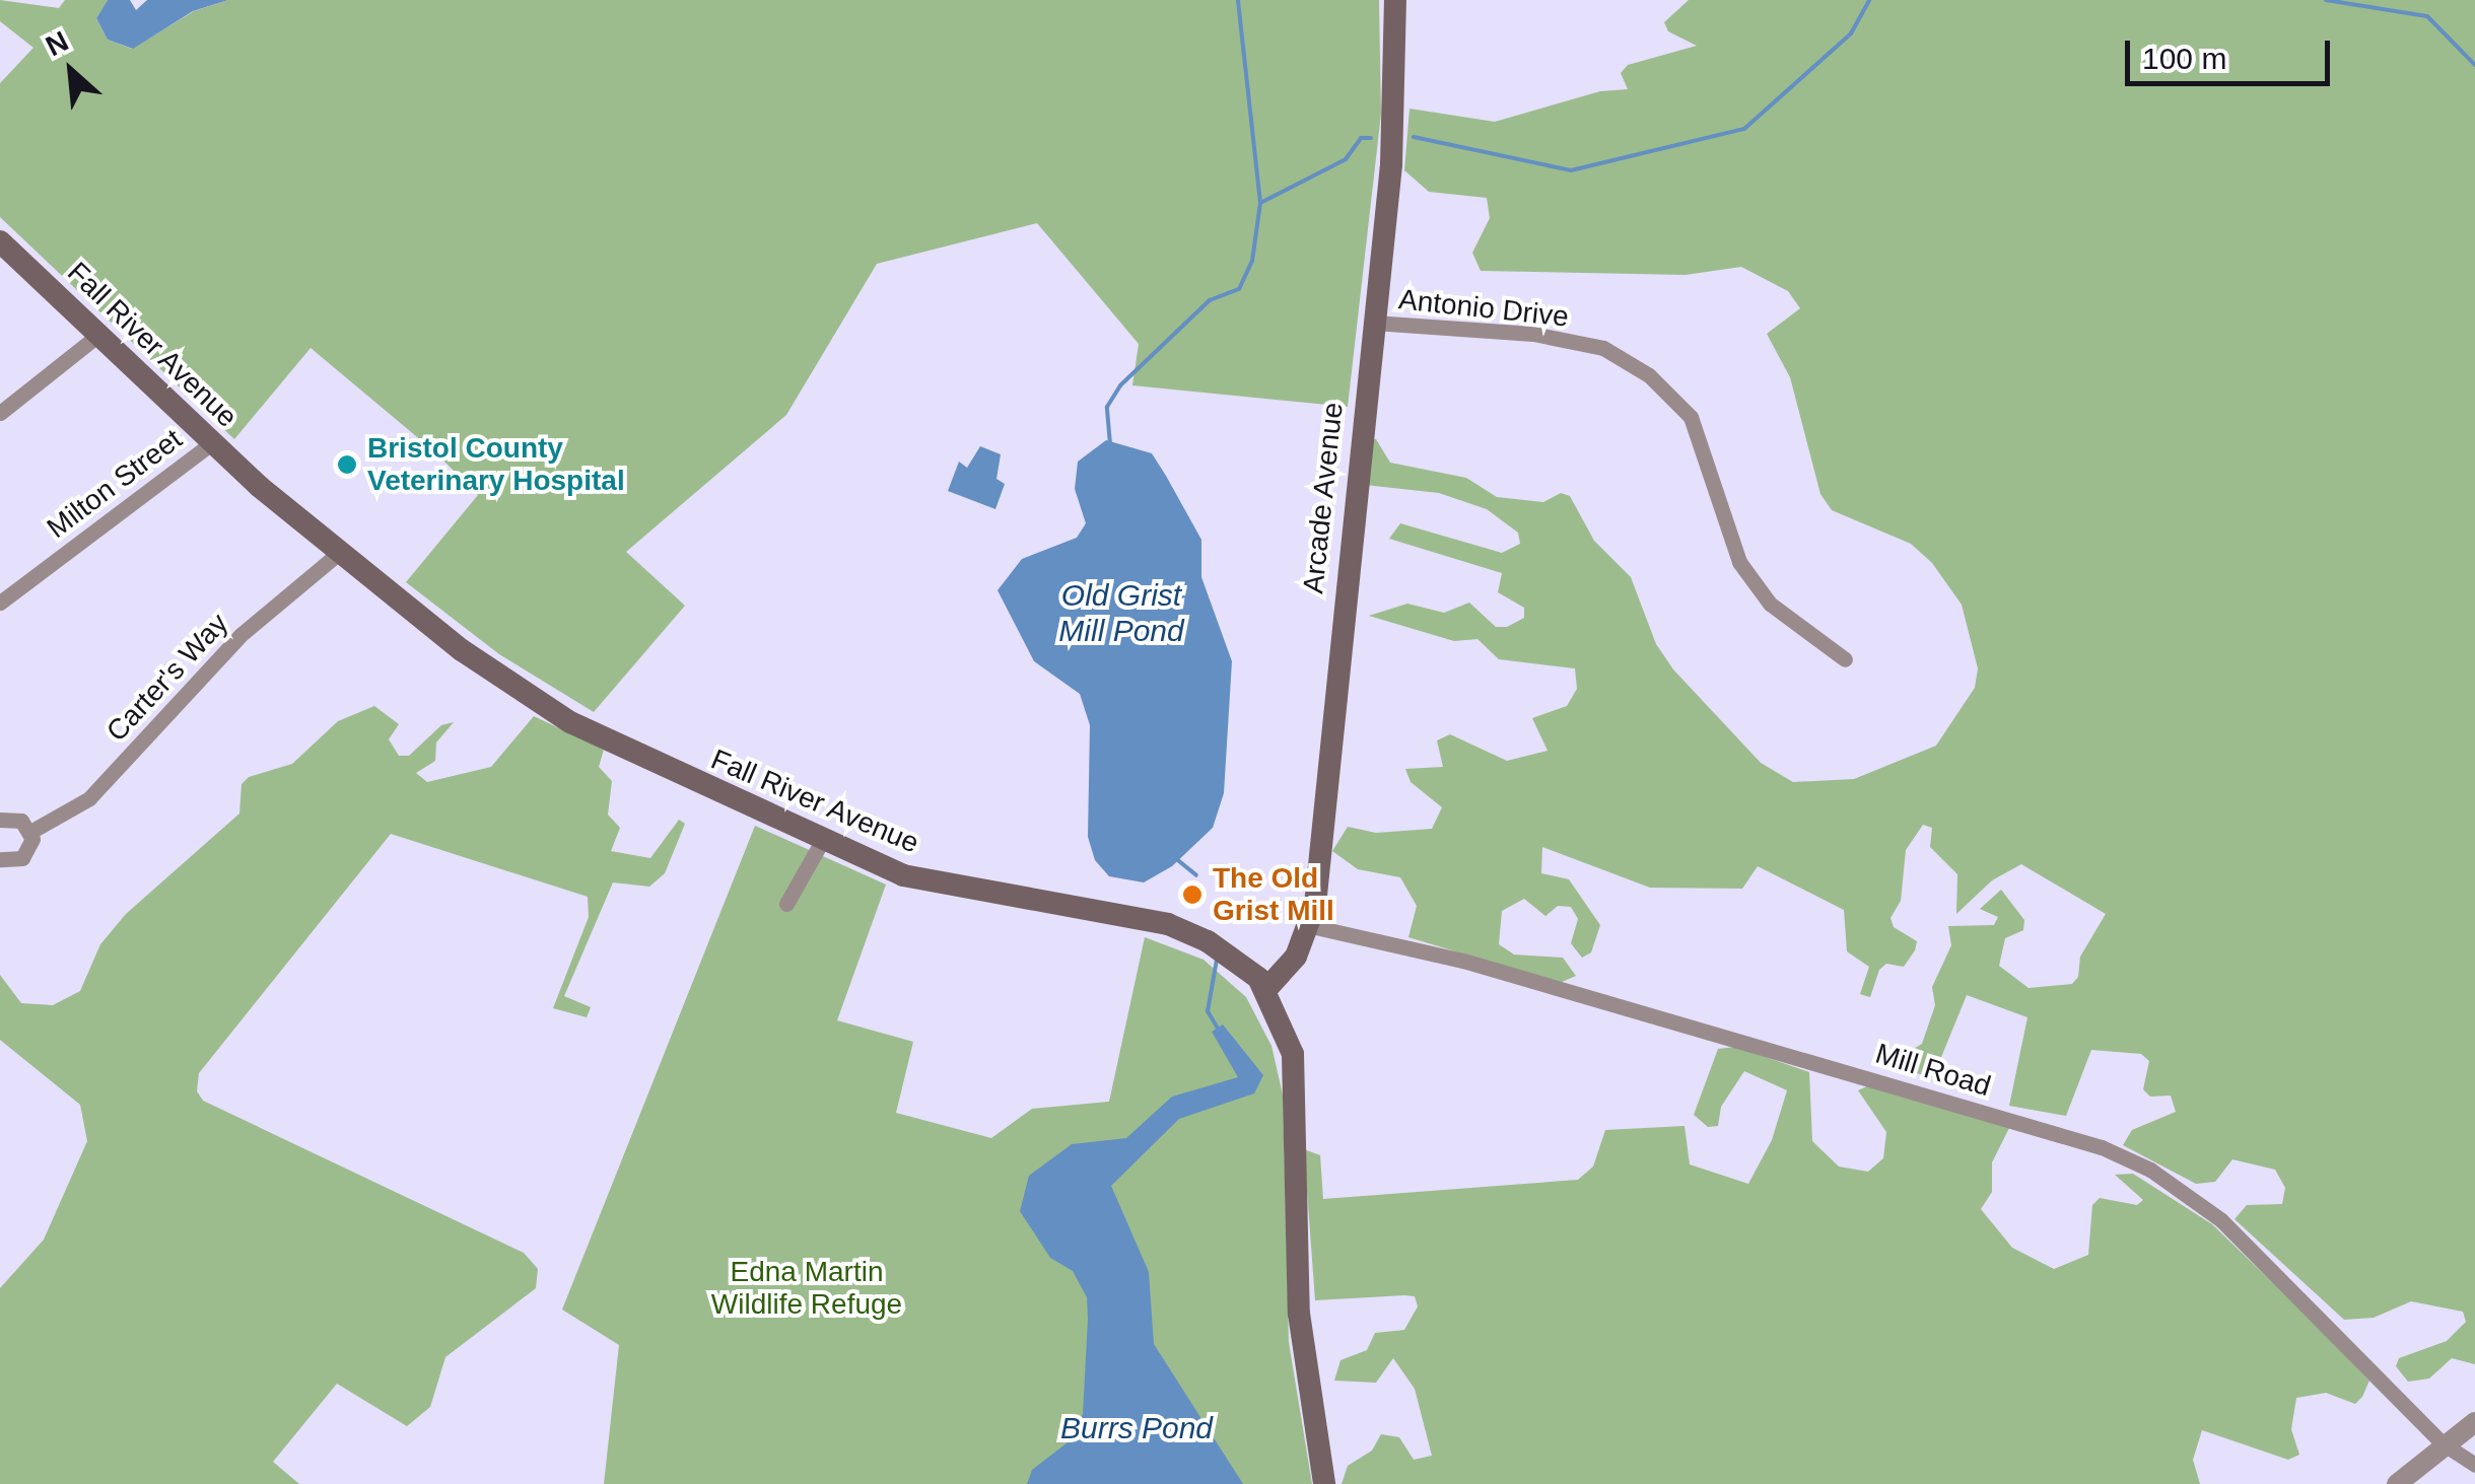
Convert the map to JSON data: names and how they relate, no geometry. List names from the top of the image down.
{
  "streets": {
    "main road": ["Fall River Avenue", "Arcade Avenue"],
    "street": [
      "Antonio Drive",
      "Milton Street",
      "Carter's Way",
      "Mill Road"
    ]
  },
  "crossings": [
    ["Antonio Drive", "Arcade Avenue"],
    ["Fall River Avenue", "Milton Street"],
    ["Fall River Avenue", "Arcade Avenue"],
    ["Fall River Avenue", "Carter's Way"],
    ["Arcade Avenue", "Mill Road"]
  ],
  "water": ["Old Grist Mill Pond", "Burrs Pond"],
  "parks": ["Edna Martin Wildlife Refuge"],
  "places": ["Bristol County Veterinary Hospital", "The Old Grist Mill"],
  "scale_bar": "100 m",
  "north": "top left"
}
